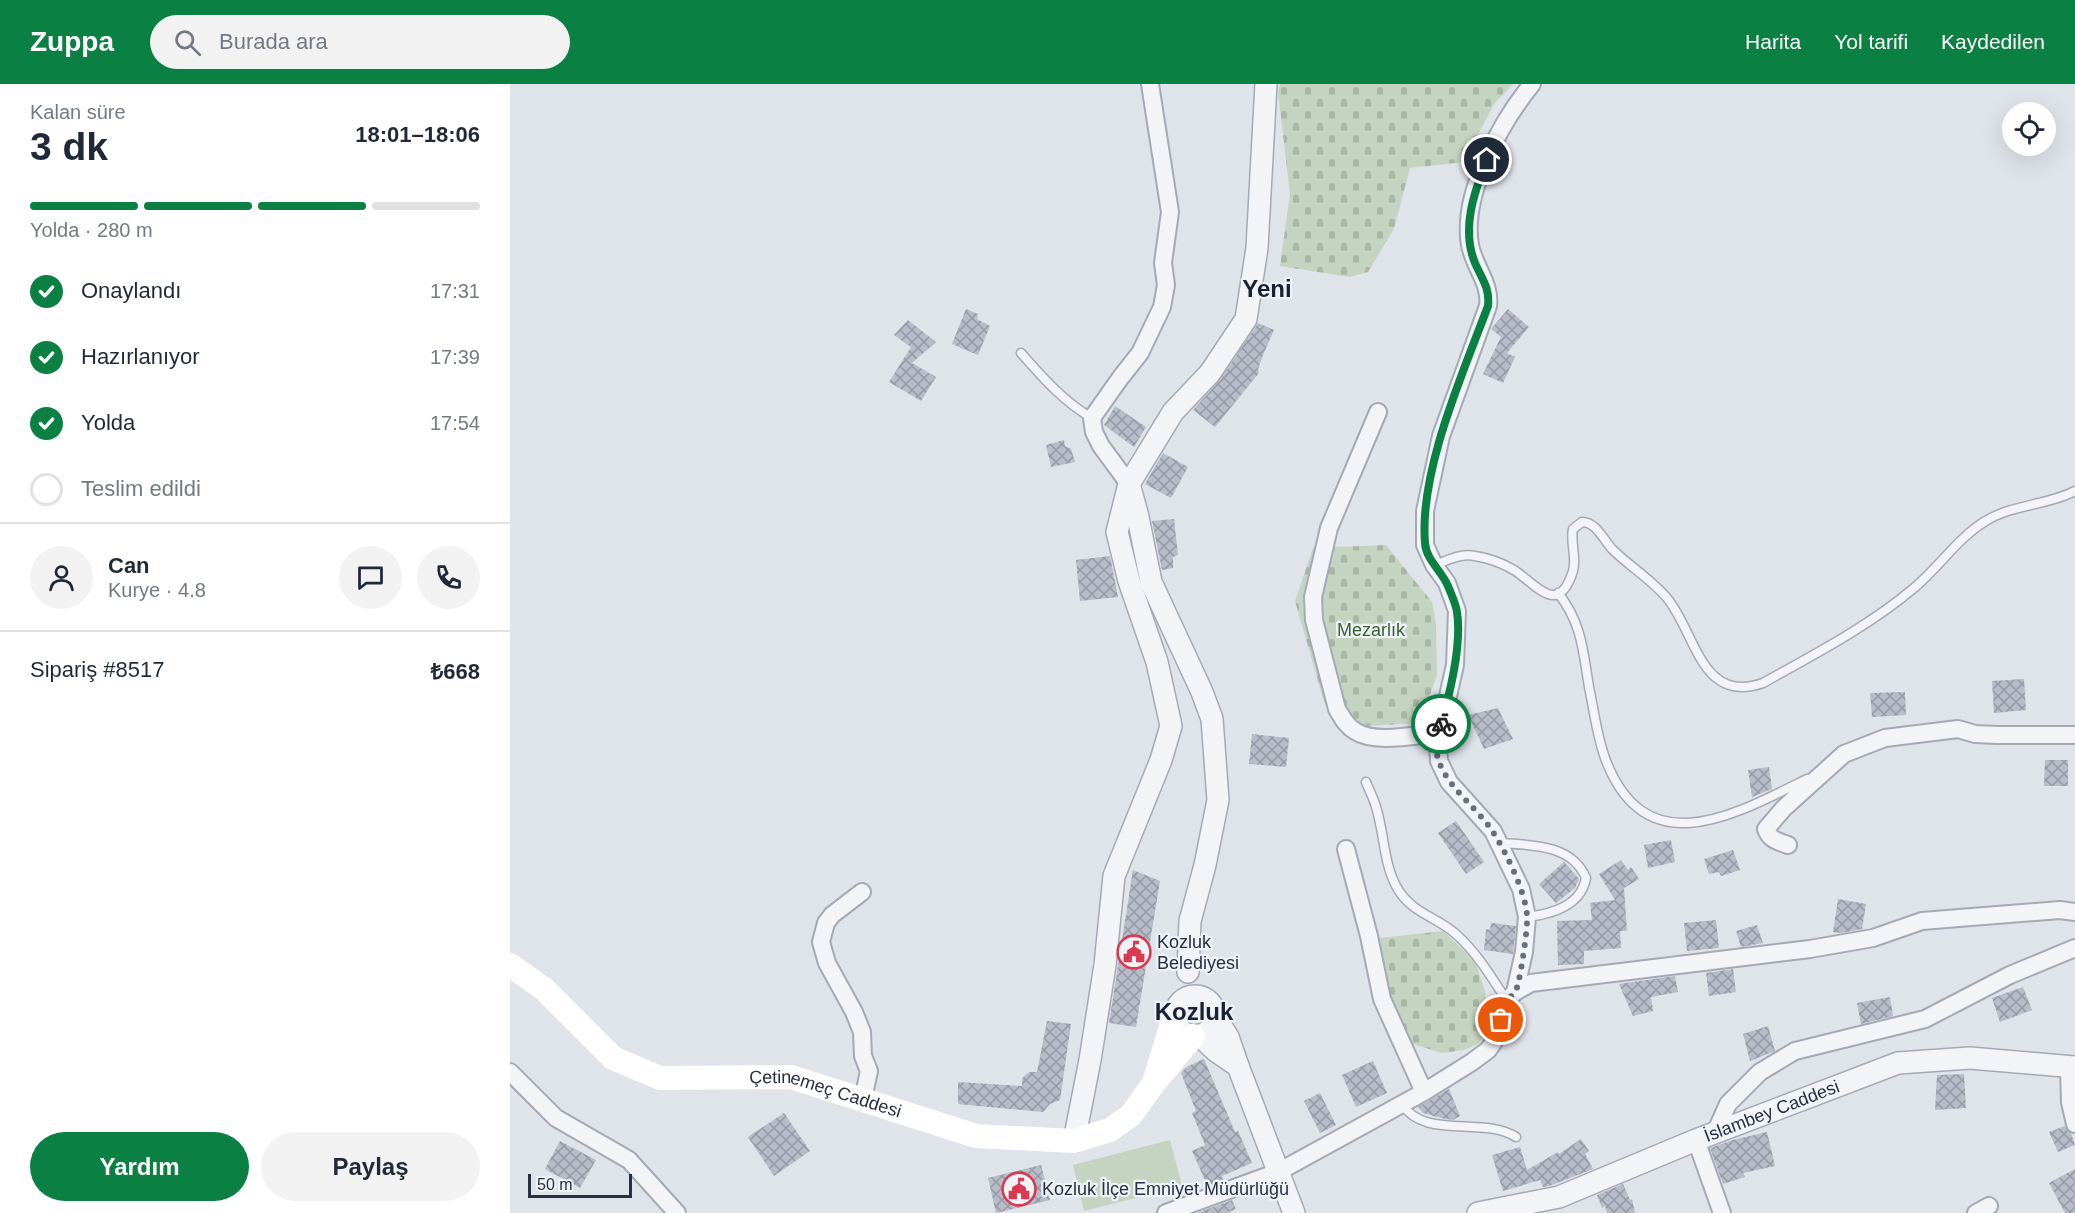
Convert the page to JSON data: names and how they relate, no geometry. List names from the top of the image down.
{
  "streets": {
    "main road": ["Çetinemeç Caddesi"],
    "street": ["İslambey Caddesi"]
  },
  "districts": ["Yeni", "Kozluk"],
  "parks": ["Mezarlık"],
  "places": {
    "public building": ["Kozluk Belediyesi", "Kozluk İlçe Emniyet Müdürlüğü"]
  },
  "scale_bar": "50 m",
  "page": {
    "header": "Zuppa",
    "search": "Burada ara",
    "nav": ["Harita", "Yol tarifi", "Kaydedilen"],
    "heading": ["3 dk", "Kalan süre", "18:01–18:06"],
    "panel": [
      "Can",
      "Kurye · 4.8",
      "Sipariş #8517",
      "₺668"
    ],
    "bar": "Yolda · 280 m",
    "list": [
      ["Onaylandı", "17:31"],
      ["Hazırlanıyor", "17:39"],
      ["Yolda", "17:54"],
      "Teslim edildi"
    ],
    "buttons": ["Yardım", "Paylaş"],
    "scale": "50 m"
  }
}
